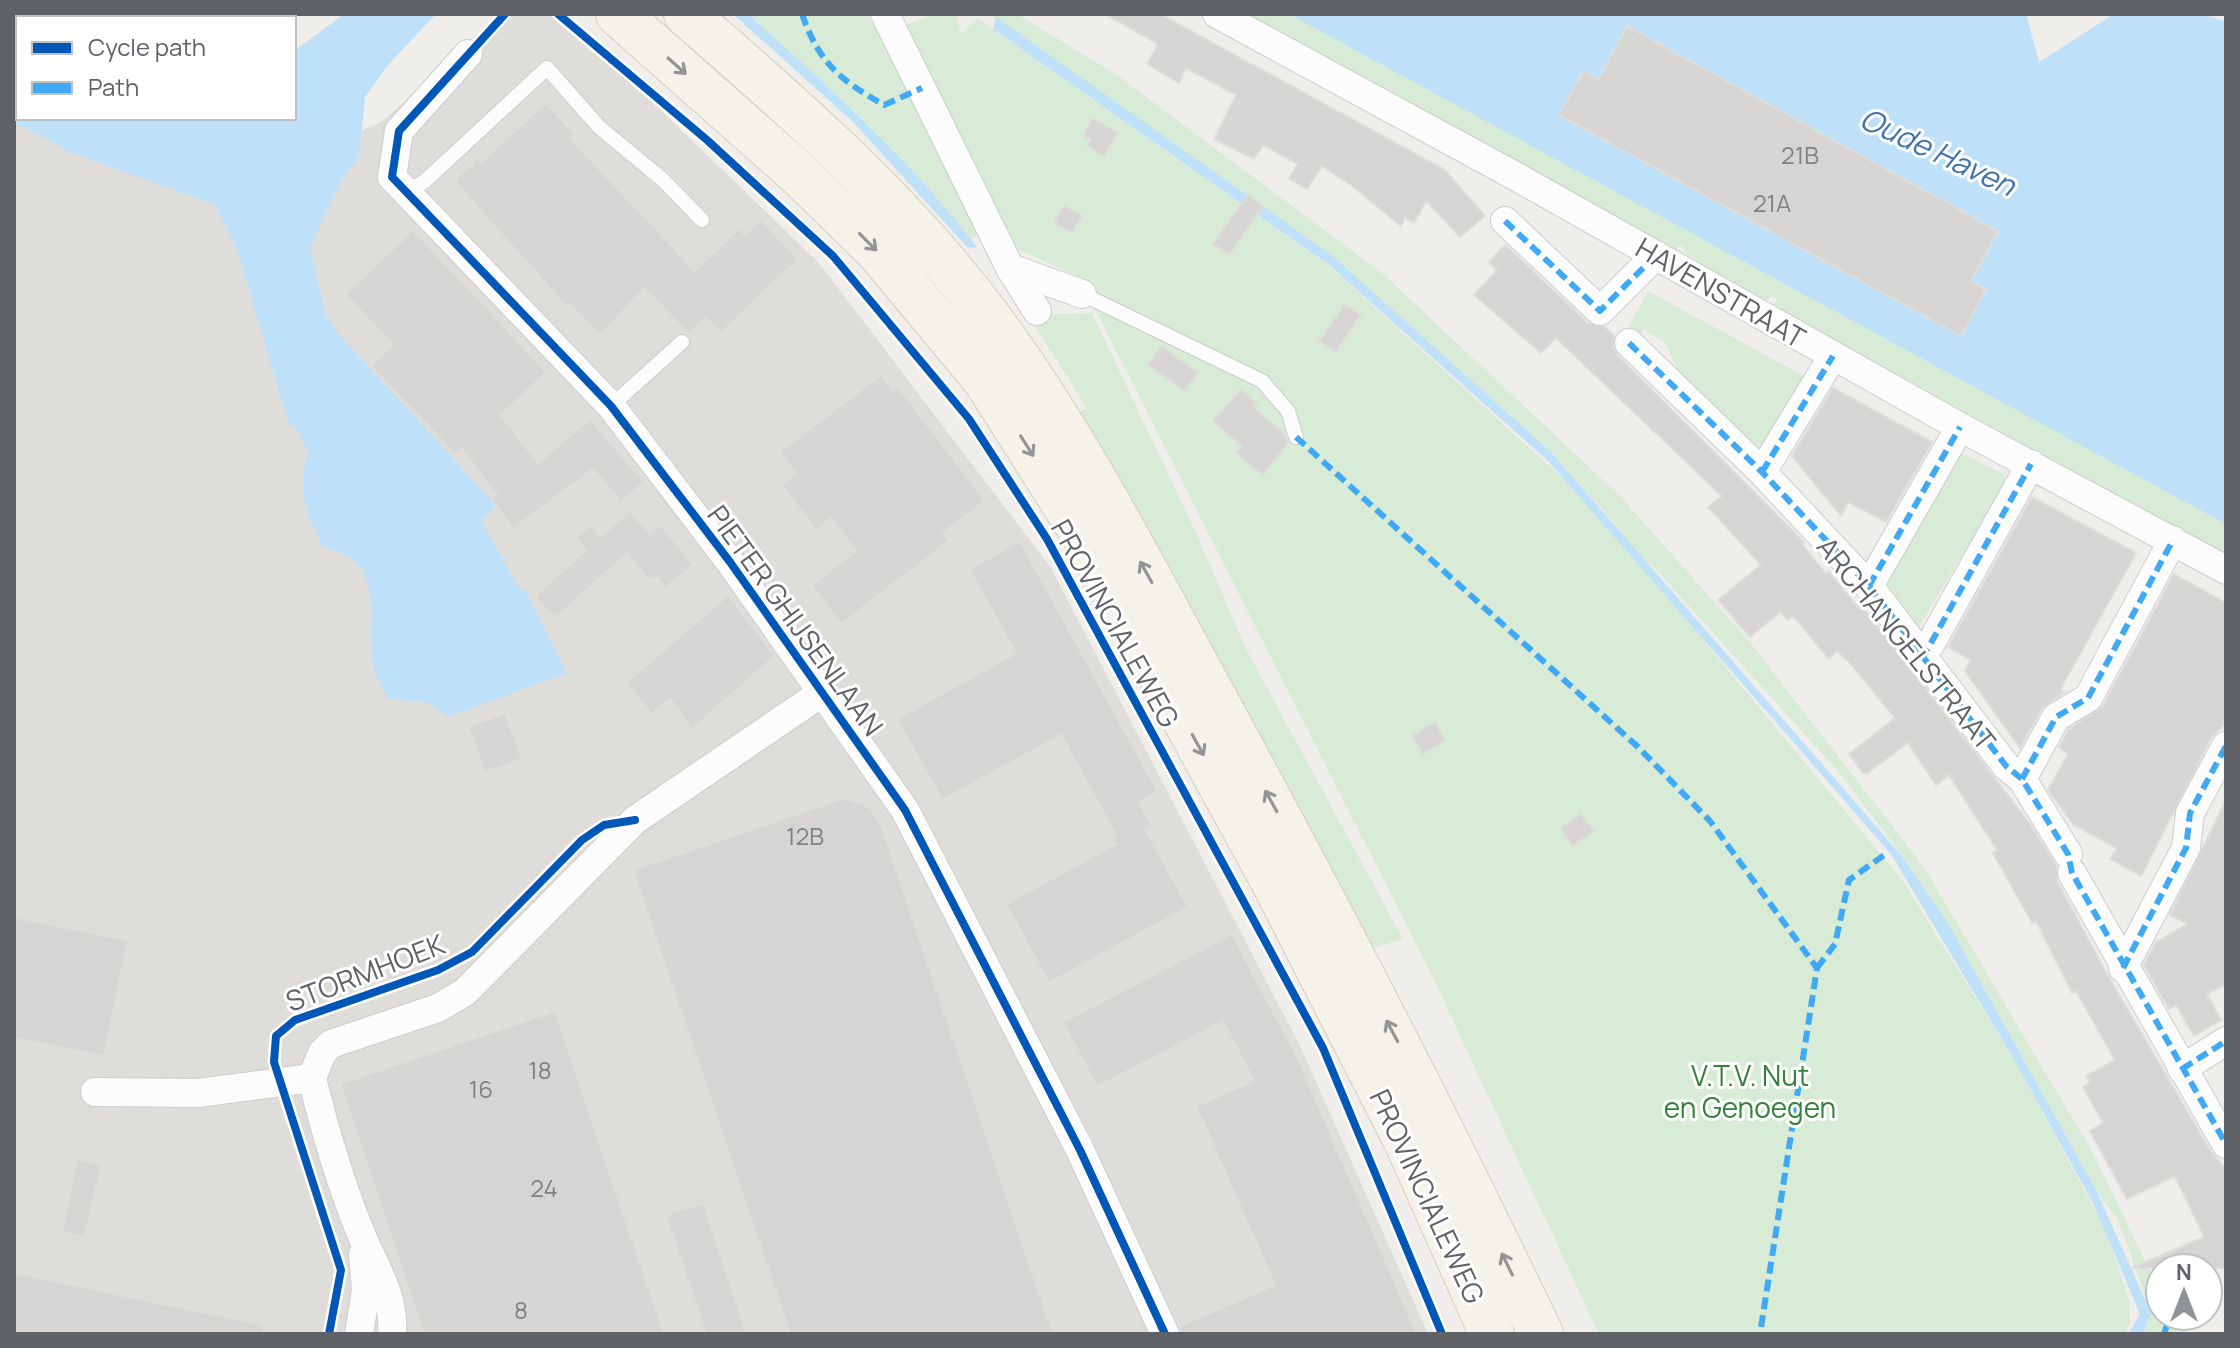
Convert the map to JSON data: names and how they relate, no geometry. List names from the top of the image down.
{
  "streets": {
    "main road": ["PROVINCIALEWEG"],
    "street": [
      "HAVENSTRAAT",
      "PIETER GHIJSENLAAN",
      "ARCHANGELSTRAAT",
      "STORMHOEK"
    ]
  },
  "crossings": [
    ["PIETER GHIJSENLAAN", "STORMHOEK"]
  ],
  "water": ["Oude Haven"],
  "parks": ["V.T.V. Nut en Genoegen"],
  "house_numbers": [
    "21B",
    "21A",
    "12B",
    "18",
    "16",
    "24",
    "8"
  ],
  "legend": ["Cycle path", "Path"],
  "north": "top"
}
